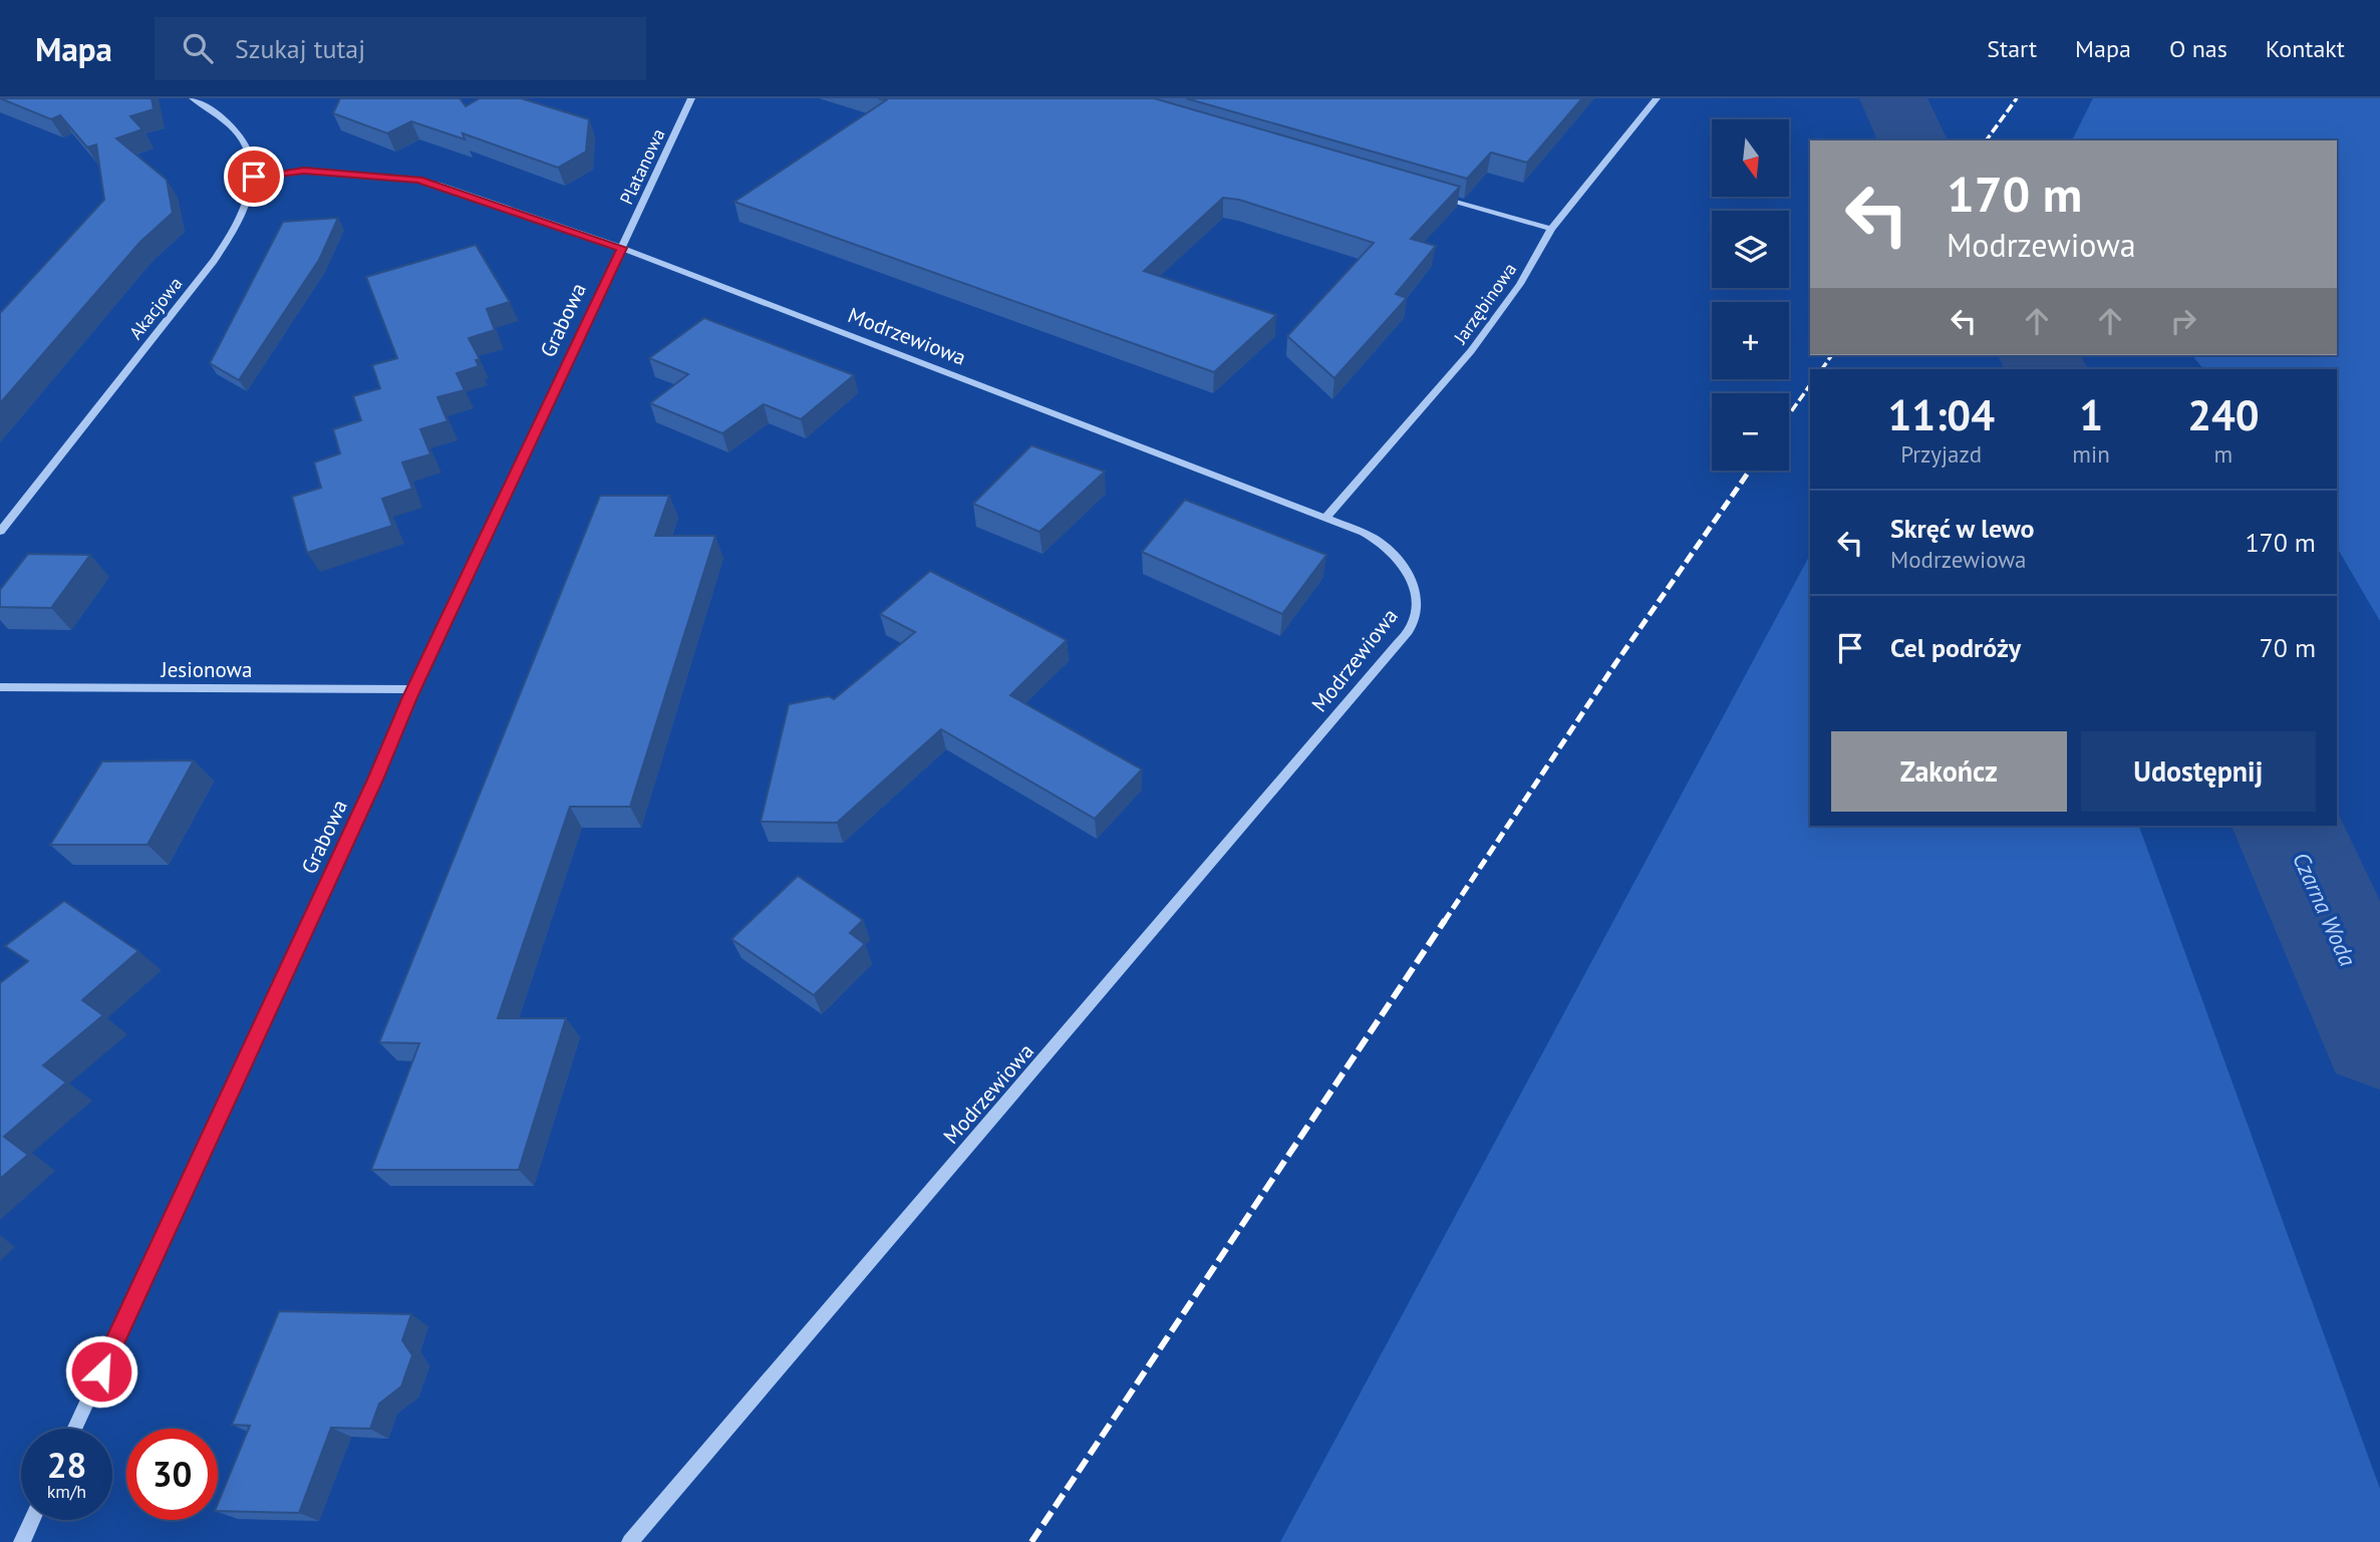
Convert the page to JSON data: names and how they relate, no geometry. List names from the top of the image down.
{
  "streets": {
    "street": [
      "Platanowa",
      "Jarzębinowa",
      "Akacjowa",
      "Grabowa",
      "Modrzewiowa",
      "Jesionowa"
    ]
  },
  "crossings": [
    ["Platanowa", "Grabowa"],
    ["Platanowa", "Modrzewiowa"],
    ["Jarzębinowa", "Modrzewiowa"],
    ["Akacjowa", "Modrzewiowa"],
    ["Grabowa", "Modrzewiowa"],
    ["Grabowa", "Jesionowa"]
  ],
  "water": ["Czarna Woda"],
  "north": "bottom",
  "page": {
    "header": "Mapa",
    "search": "Szukaj tutaj",
    "nav": [
      "Start",
      "Mapa",
      "O nas",
      "Kontakt"
    ],
    "map_buttons": ["+", "−"],
    "turn": ["170 m", "Modrzewiowa"],
    "eta": [
      "11:04",
      "Przyjazd",
      "1",
      "min",
      "240",
      "m"
    ],
    "list": [
      {
        "name": "Skręć w lewo",
        "note": "Modrzewiowa",
        "value": "170 m"
      },
      {
        "name": "Cel podróży",
        "value": "70 m"
      }
    ],
    "buttons": ["Zakończ", "Udostępnij"],
    "speed": "28 km/h",
    "limit": "30"
  }
}
